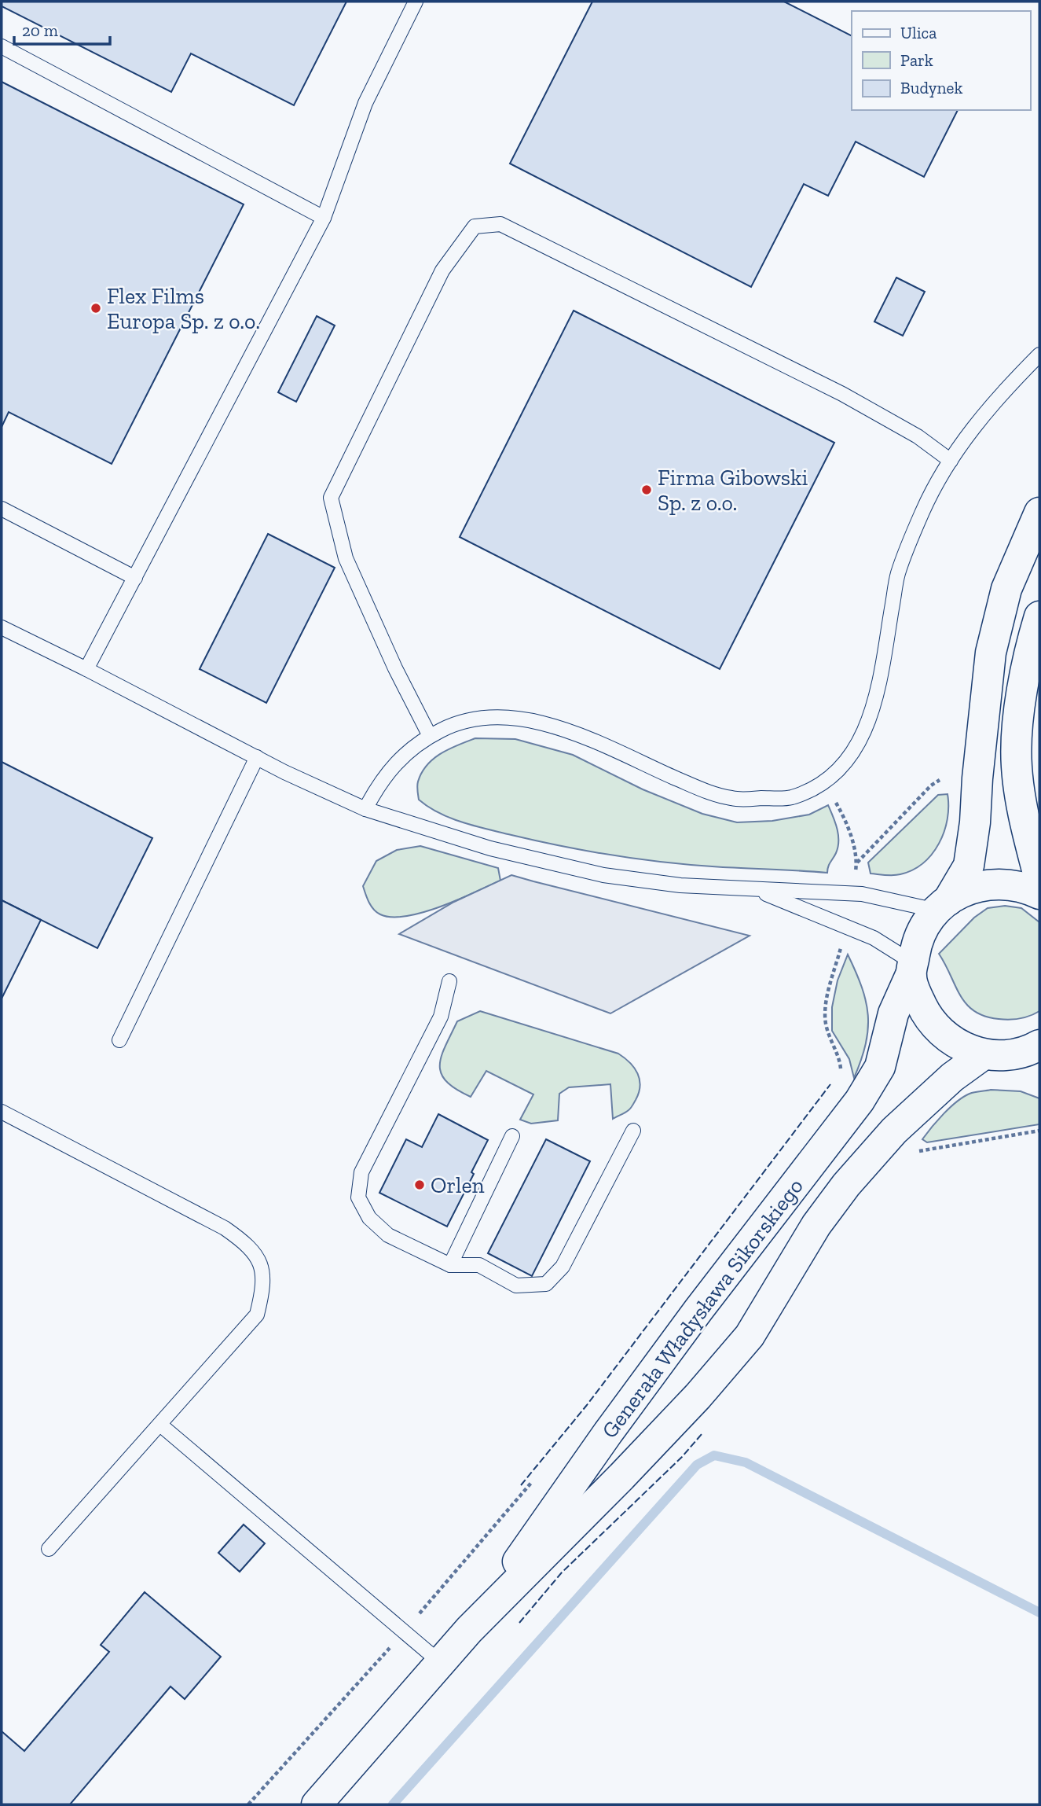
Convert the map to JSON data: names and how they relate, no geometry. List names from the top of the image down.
{
  "streets": {
    "main road": ["Generała Władysława Sikorskiego"]
  },
  "places": ["Flex Films Europa Sp. z o.o.", "Firma Gibowski Sp. z o.o.", "Orlen"],
  "legend": ["Ulica", "Park", "Budynek"],
  "scale_bar": "20 m"
}
